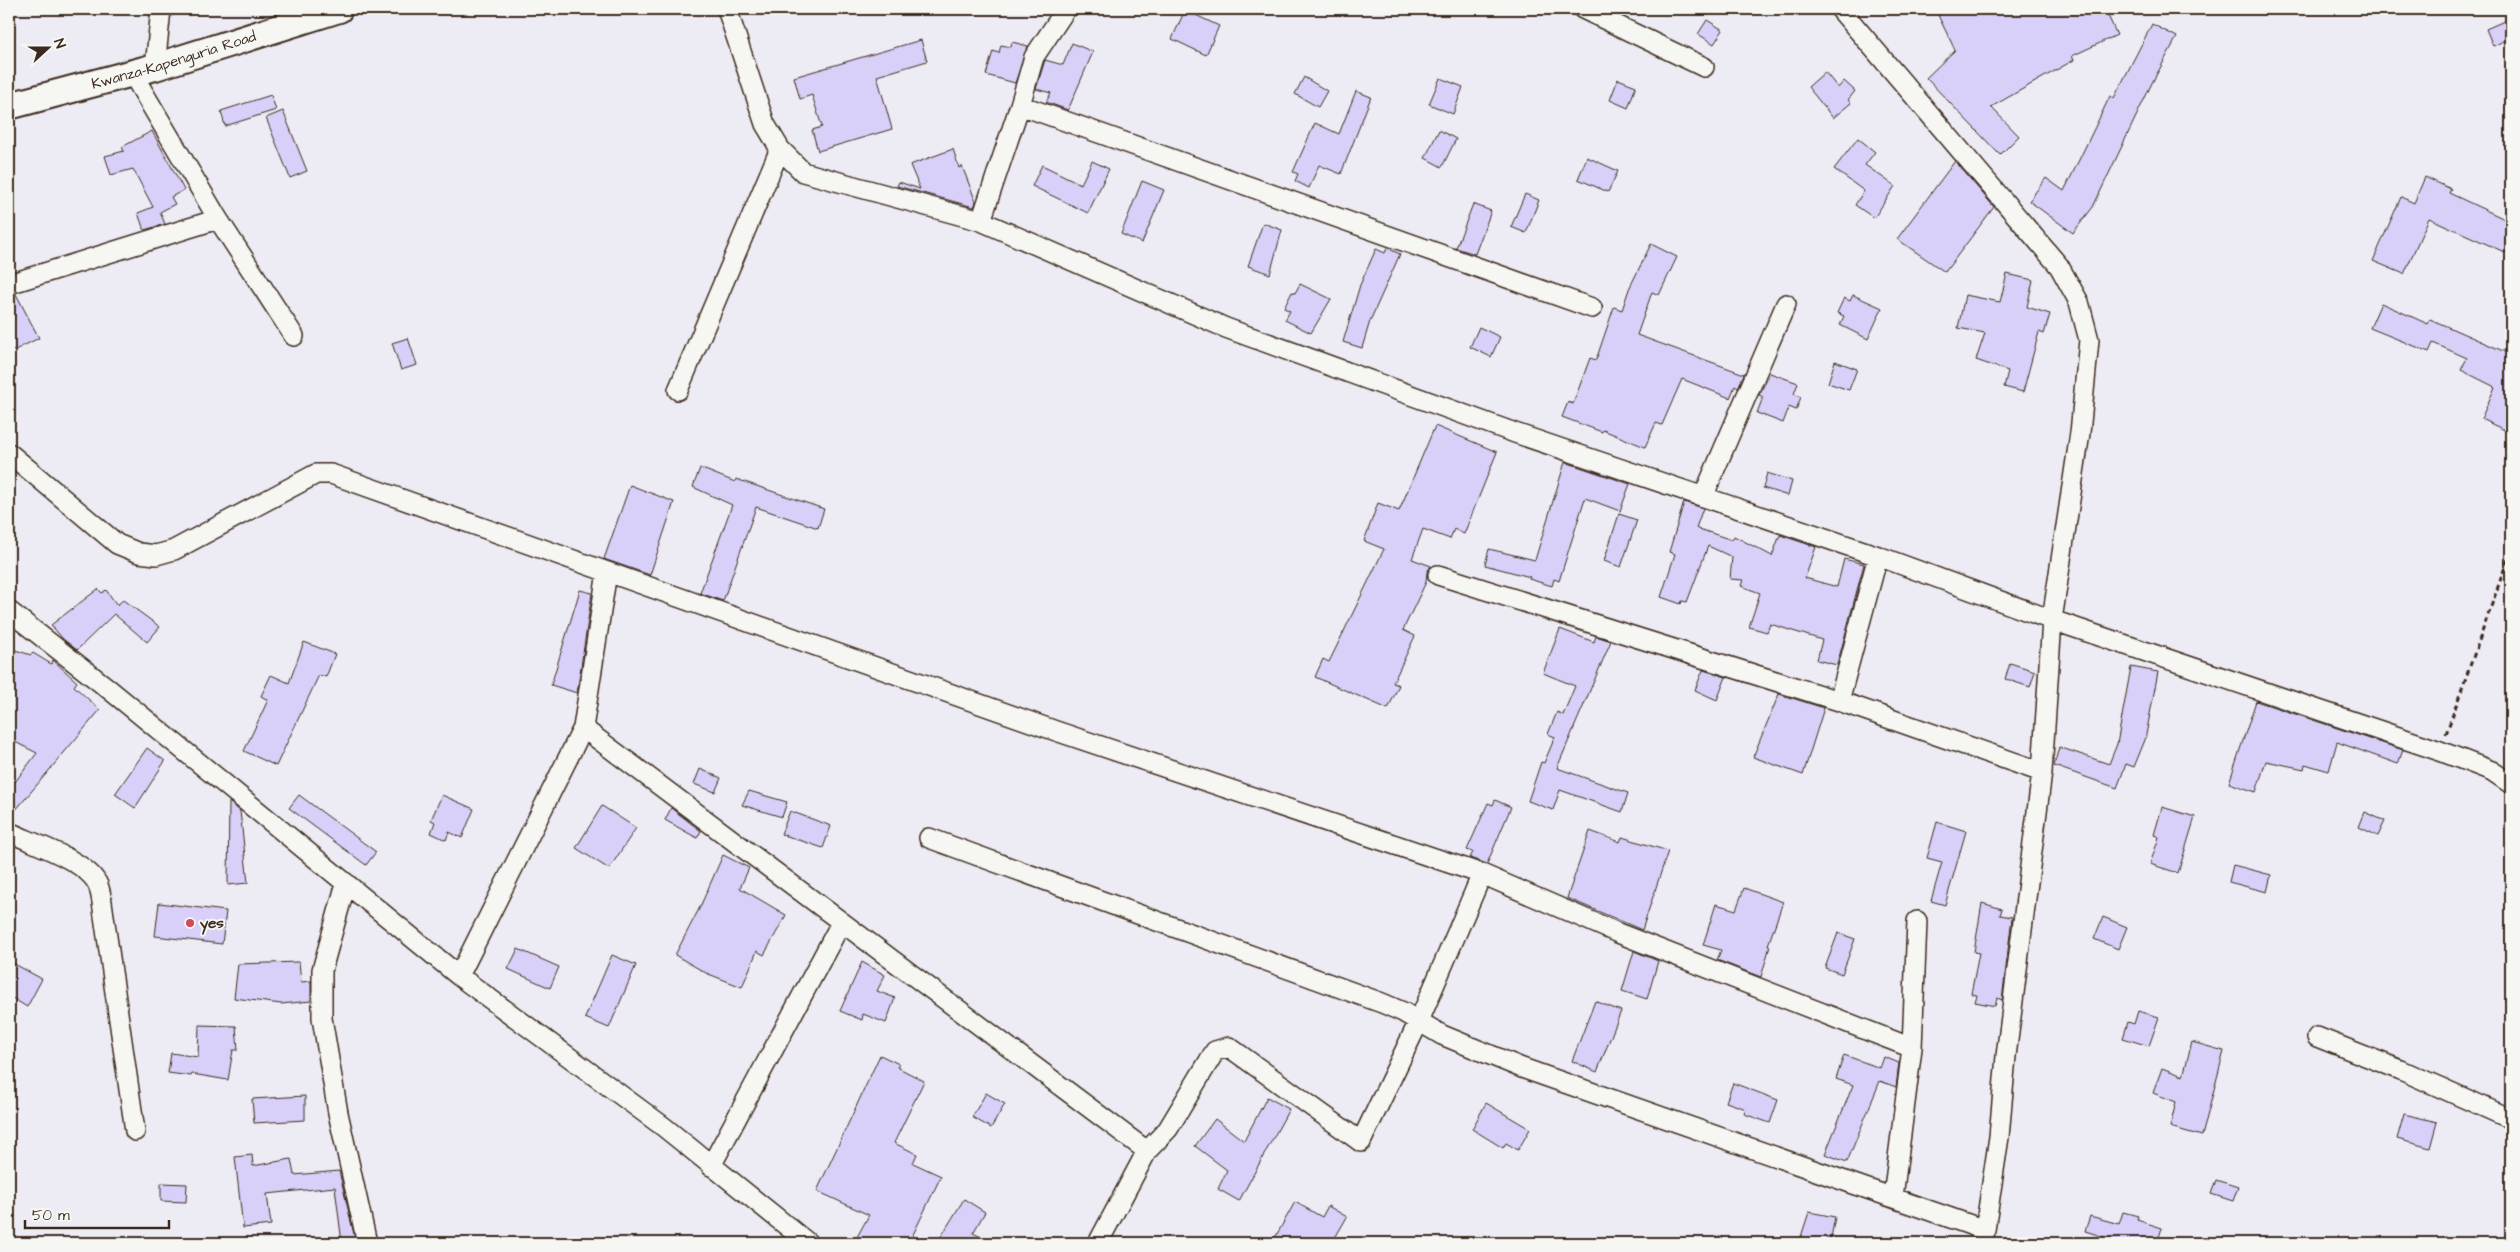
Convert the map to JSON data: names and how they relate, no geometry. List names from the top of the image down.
{
  "streets": {
    "street": ["Kwanza-Kapenguria Road"]
  },
  "places": ["yes"],
  "scale_bar": "50 m",
  "north": "right"
}
